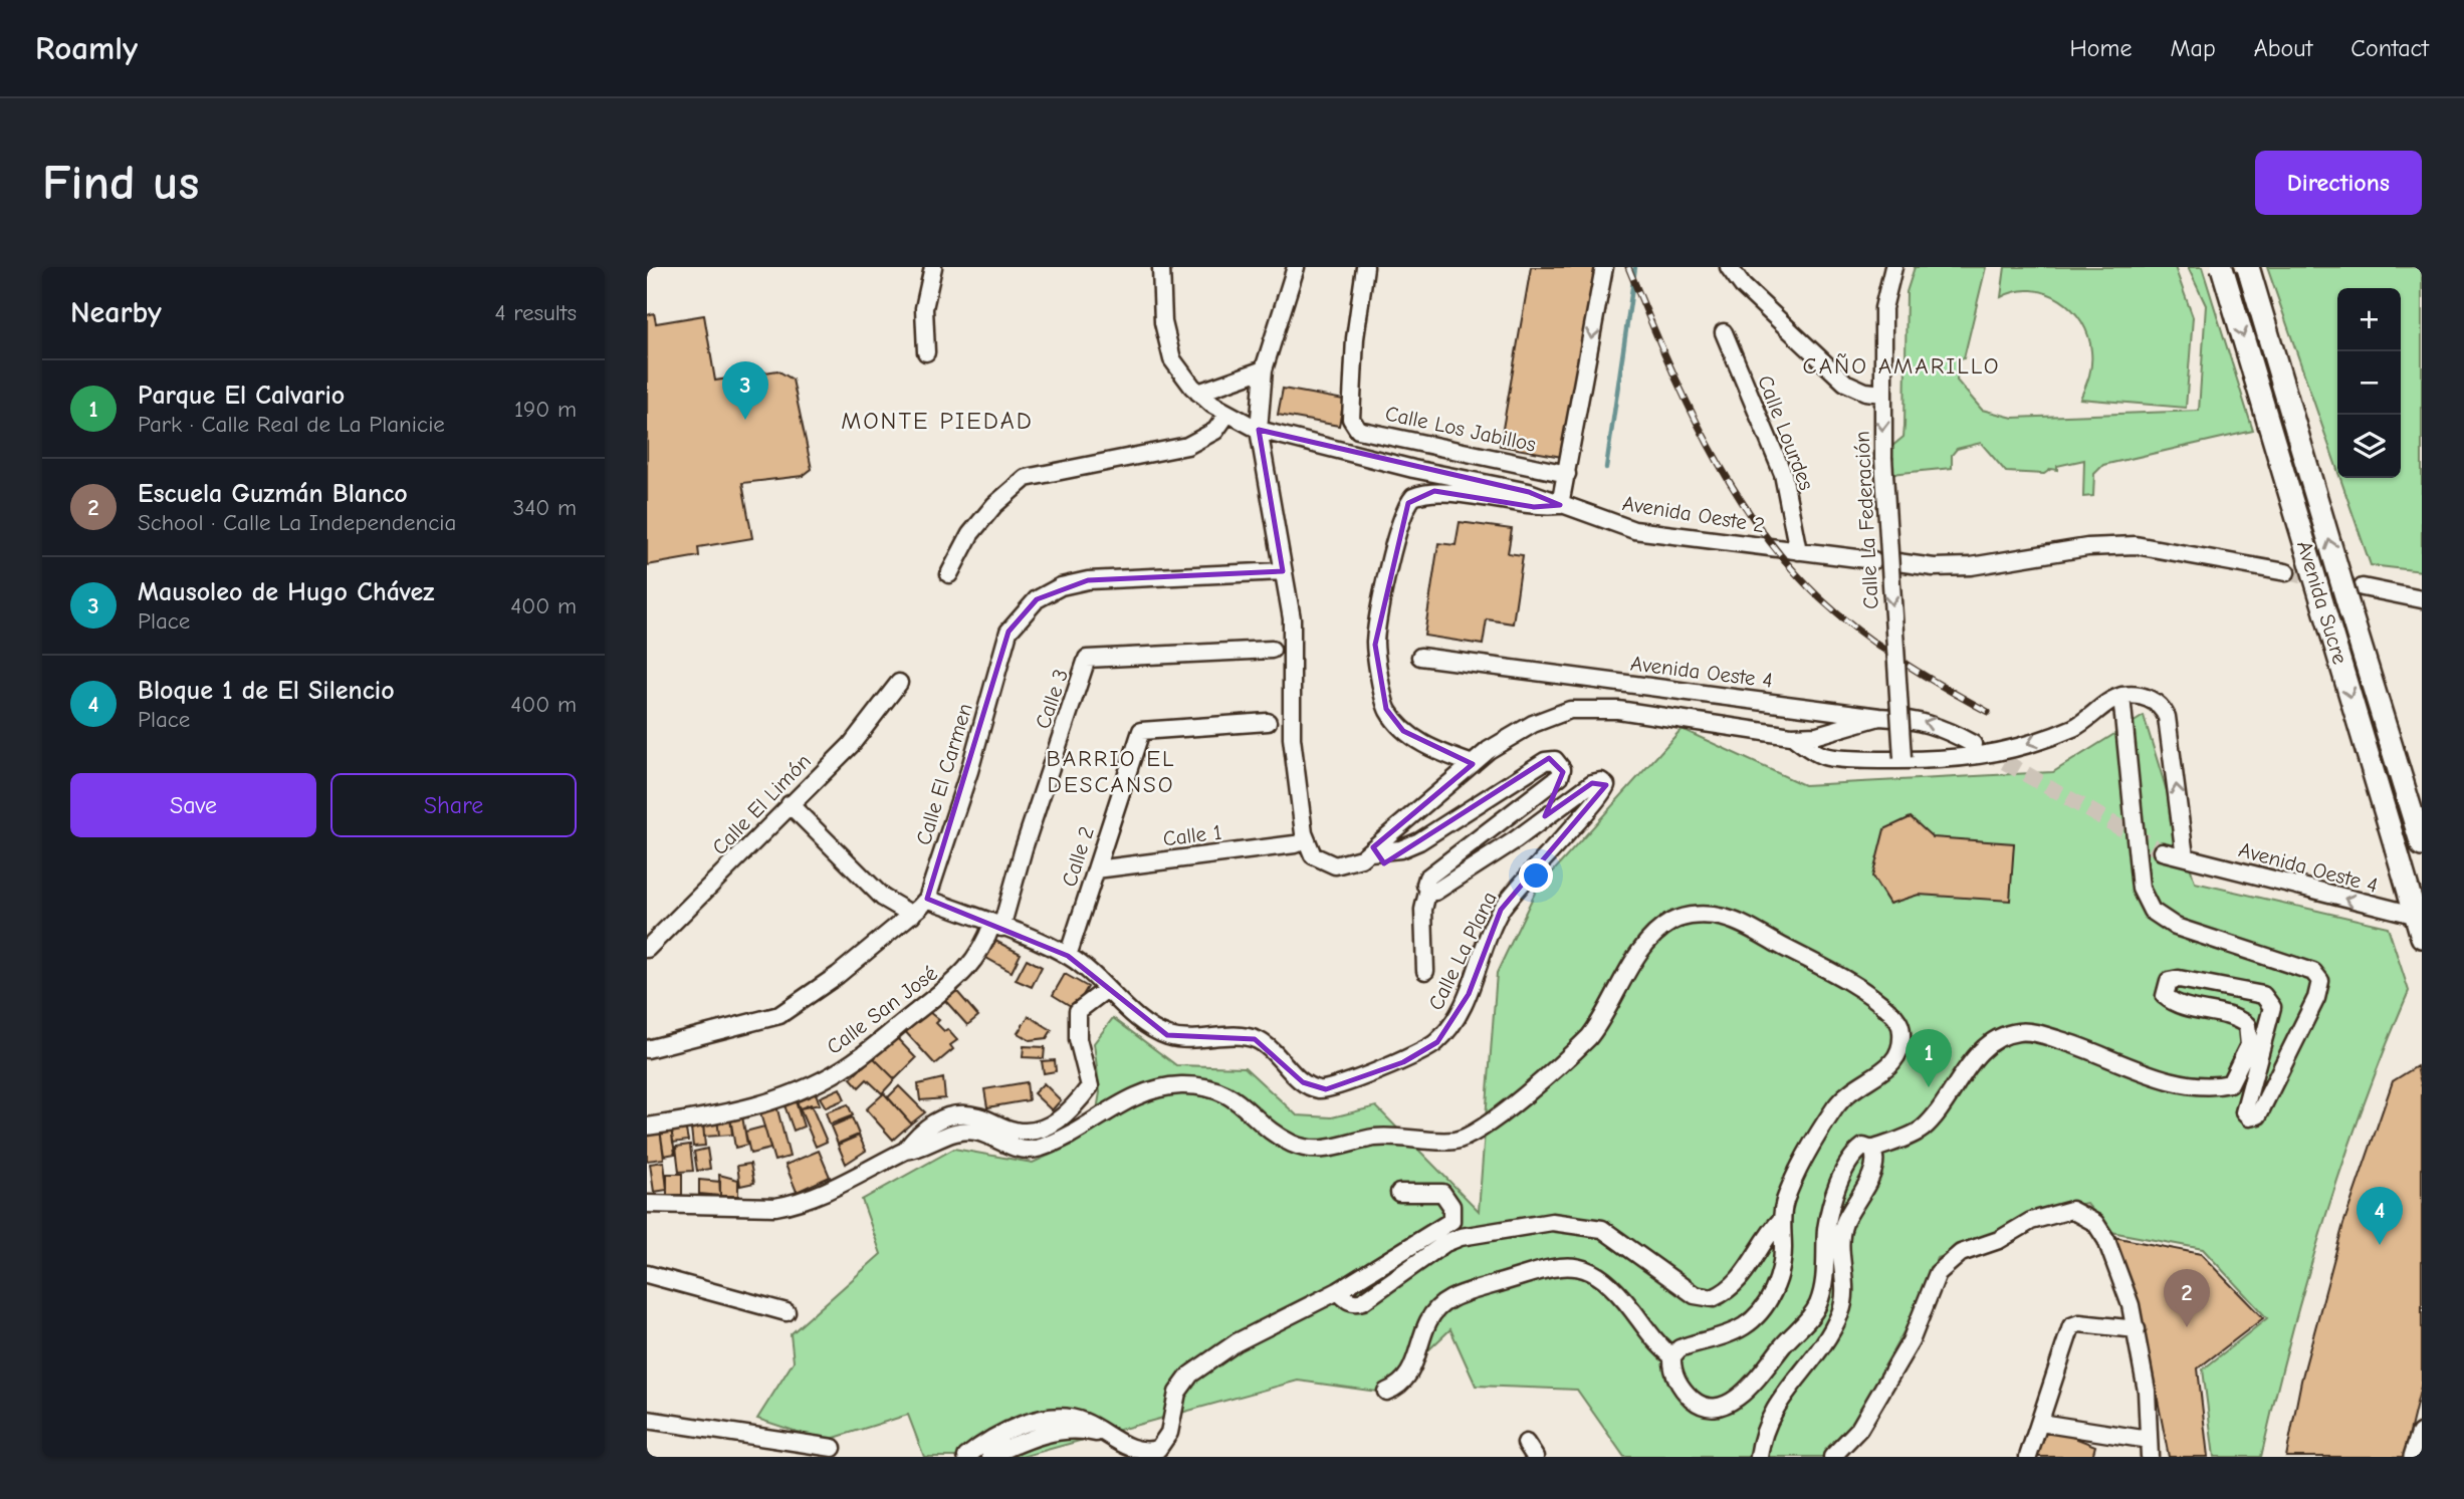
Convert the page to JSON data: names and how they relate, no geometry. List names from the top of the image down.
{
  "streets": {
    "main road": ["Avenida Sucre"],
    "street": [
      "Calle Los Jabillos",
      "Calle Lourdes",
      "Avenida Oeste 2",
      "Calle La Federación",
      "Avenida Oeste 4",
      "Calle 3",
      "Calle El Carmen",
      "Calle El Limón",
      "Calle 1",
      "Calle 2",
      "Calle La Plana",
      "Calle San José"
    ]
  },
  "crossings": [
    ["Calle Lourdes", "Avenida Oeste 2"],
    ["Avenida Sucre", "Avenida Oeste 4"],
    ["Calle 3", "Calle La Plana"],
    ["Calle 3", "Calle San José"],
    ["Calle El Carmen", "Calle La Plana"],
    ["Calle 1", "Calle 2"],
    ["Calle 2", "Calle La Plana"],
    ["Calle La Plana", "Calle San José"]
  ],
  "one_way": ["Calle La Federación", "Avenida Oeste 4"],
  "districts": ["CAÑO AMARILLO", "MONTE PIEDAD", "BARRIO EL DESCANSO"],
  "page": {
    "header": "Roamly",
    "nav": [
      "Home",
      "Map",
      "About",
      "Contact"
    ],
    "buttons": [
      "Directions",
      ["Save", "Share"]
    ],
    "title": "Find us",
    "heading": ["Nearby", "4 results"],
    "map_buttons": ["+", "−"],
    "list": [
      {
        "mark": "1",
        "name": "Parque El Calvario",
        "note": "Park · Calle Real de La Planicie",
        "value": "190 m"
      },
      {
        "mark": "2",
        "name": "Escuela Guzmán Blanco",
        "note": "School · Calle La Independencia",
        "value": "340 m"
      },
      {
        "mark": "3",
        "name": "Mausoleo de Hugo Chávez",
        "note": "Place",
        "value": "400 m"
      },
      {
        "mark": "4",
        "name": "Bloque 1 de El Silencio",
        "note": "Place",
        "value": "400 m"
      }
    ],
    "pins": [
      "3",
      "1",
      "4",
      "2"
    ]
  }
}
